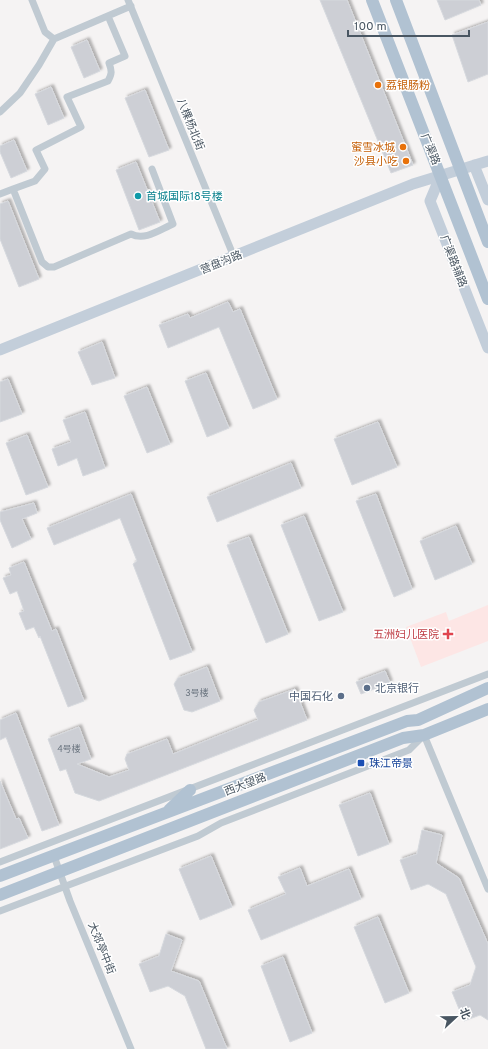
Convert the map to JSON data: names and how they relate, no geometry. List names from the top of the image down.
{
  "streets": {
    "main road": ["广渠路", "西大望路"],
    "street": [
      "八棵杨北街",
      "广渠路辅路",
      "营盘沟路",
      "大郊亭中街"
    ]
  },
  "crossings": [
    ["八棵杨北街", "营盘沟路"],
    ["广渠路", "广渠路辅路"],
    ["广渠路", "营盘沟路"],
    ["广渠路辅路", "营盘沟路"],
    ["西大望路", "大郊亭中街"]
  ],
  "places": {
    "other": [
      "荔银肠粉",
      "蜜雪冰城",
      "沙县小吃",
      "首城国际18号楼",
      "北京银行",
      "中国石化"
    ],
    "health": ["五洲妇儿医院"],
    "transit": ["珠江帝景"]
  },
  "house_numbers": ["3号楼", "4号楼"],
  "scale_bar": "100 m",
  "north": "right"
}
